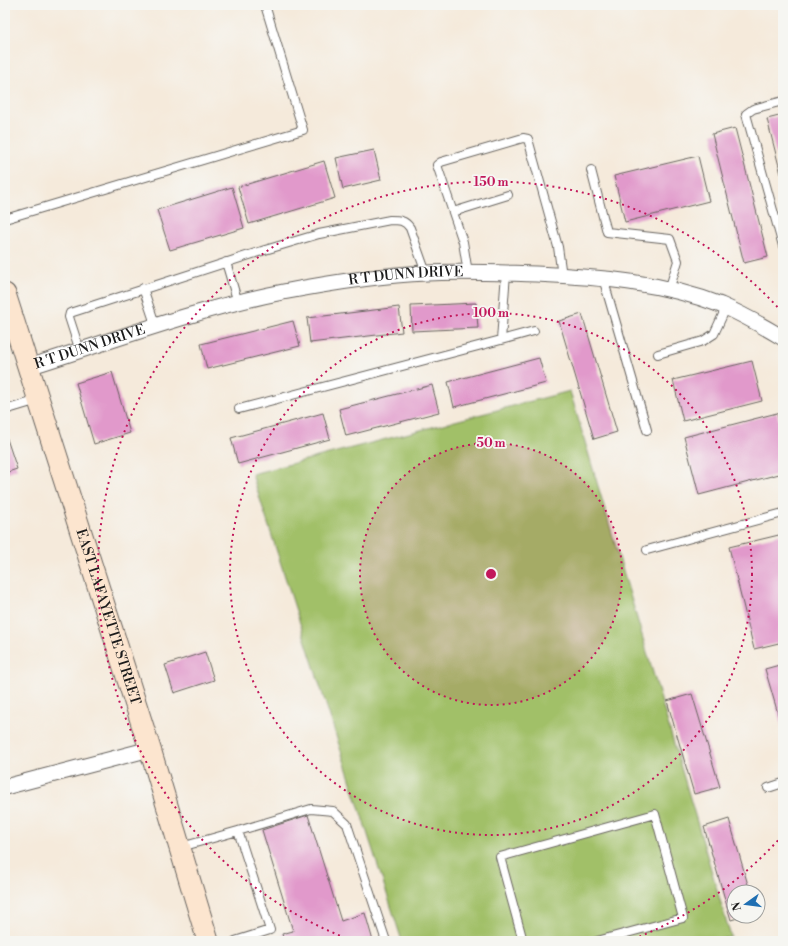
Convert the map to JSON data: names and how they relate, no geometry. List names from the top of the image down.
{
  "streets": {
    "street": ["R T DUNN DRIVE", "EAST LAFAYETTE STREET"]
  },
  "crossings": [
    ["R T DUNN DRIVE", "EAST LAFAYETTE STREET"]
  ],
  "north": "left",
  "rings": ["150 m", "100 m", "50 m"]
}
